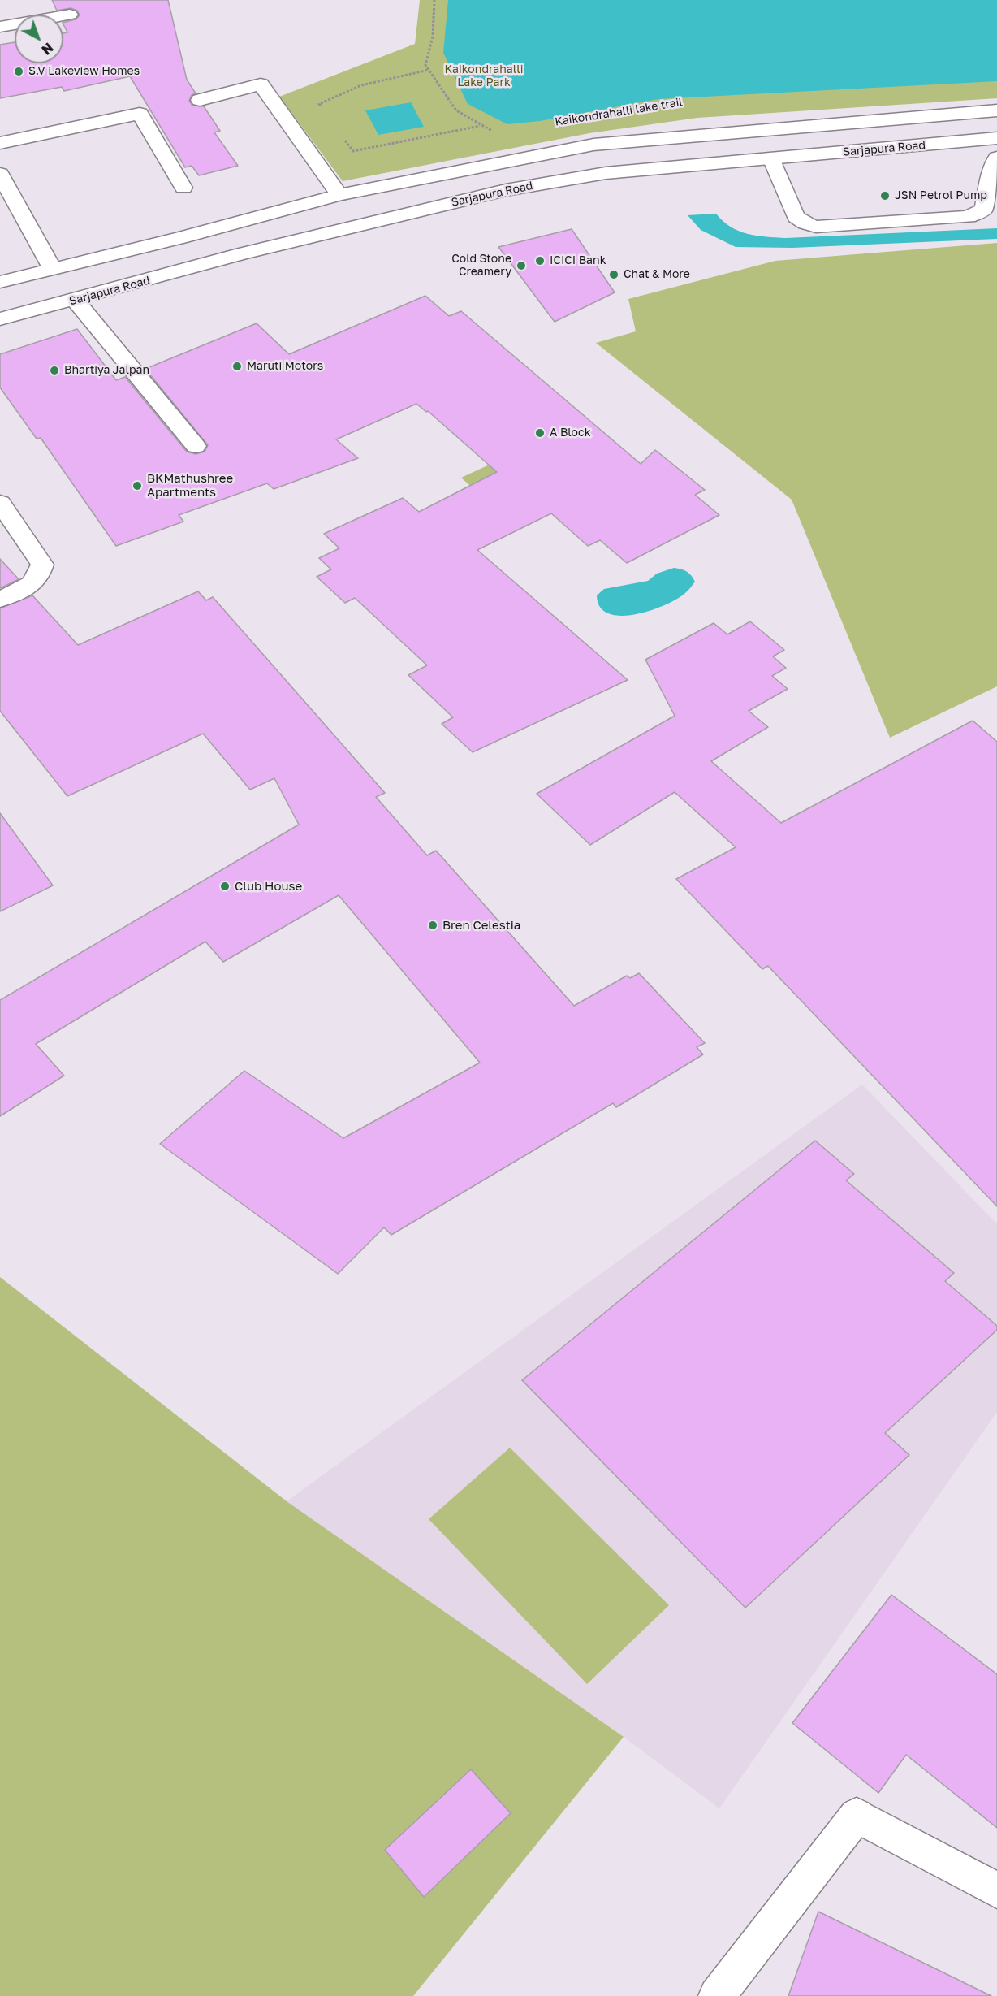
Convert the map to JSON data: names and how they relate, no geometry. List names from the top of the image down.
{
  "streets": {
    "main road": ["Sarjapura Road"]
  },
  "parks": ["Kaikondrahalli Lake Park"],
  "places": [
    "S.V Lakeview Homes",
    "JSN Petrol Pump",
    "ICICI Bank",
    "Cold Stone Creamery",
    "Chat & More",
    "Maruti Motors",
    "Bhartiya Jalpan",
    "A Block",
    "BKMathushree Apartments",
    "Club House",
    "Bren Celestia"
  ],
  "north": "bottom right"
}
